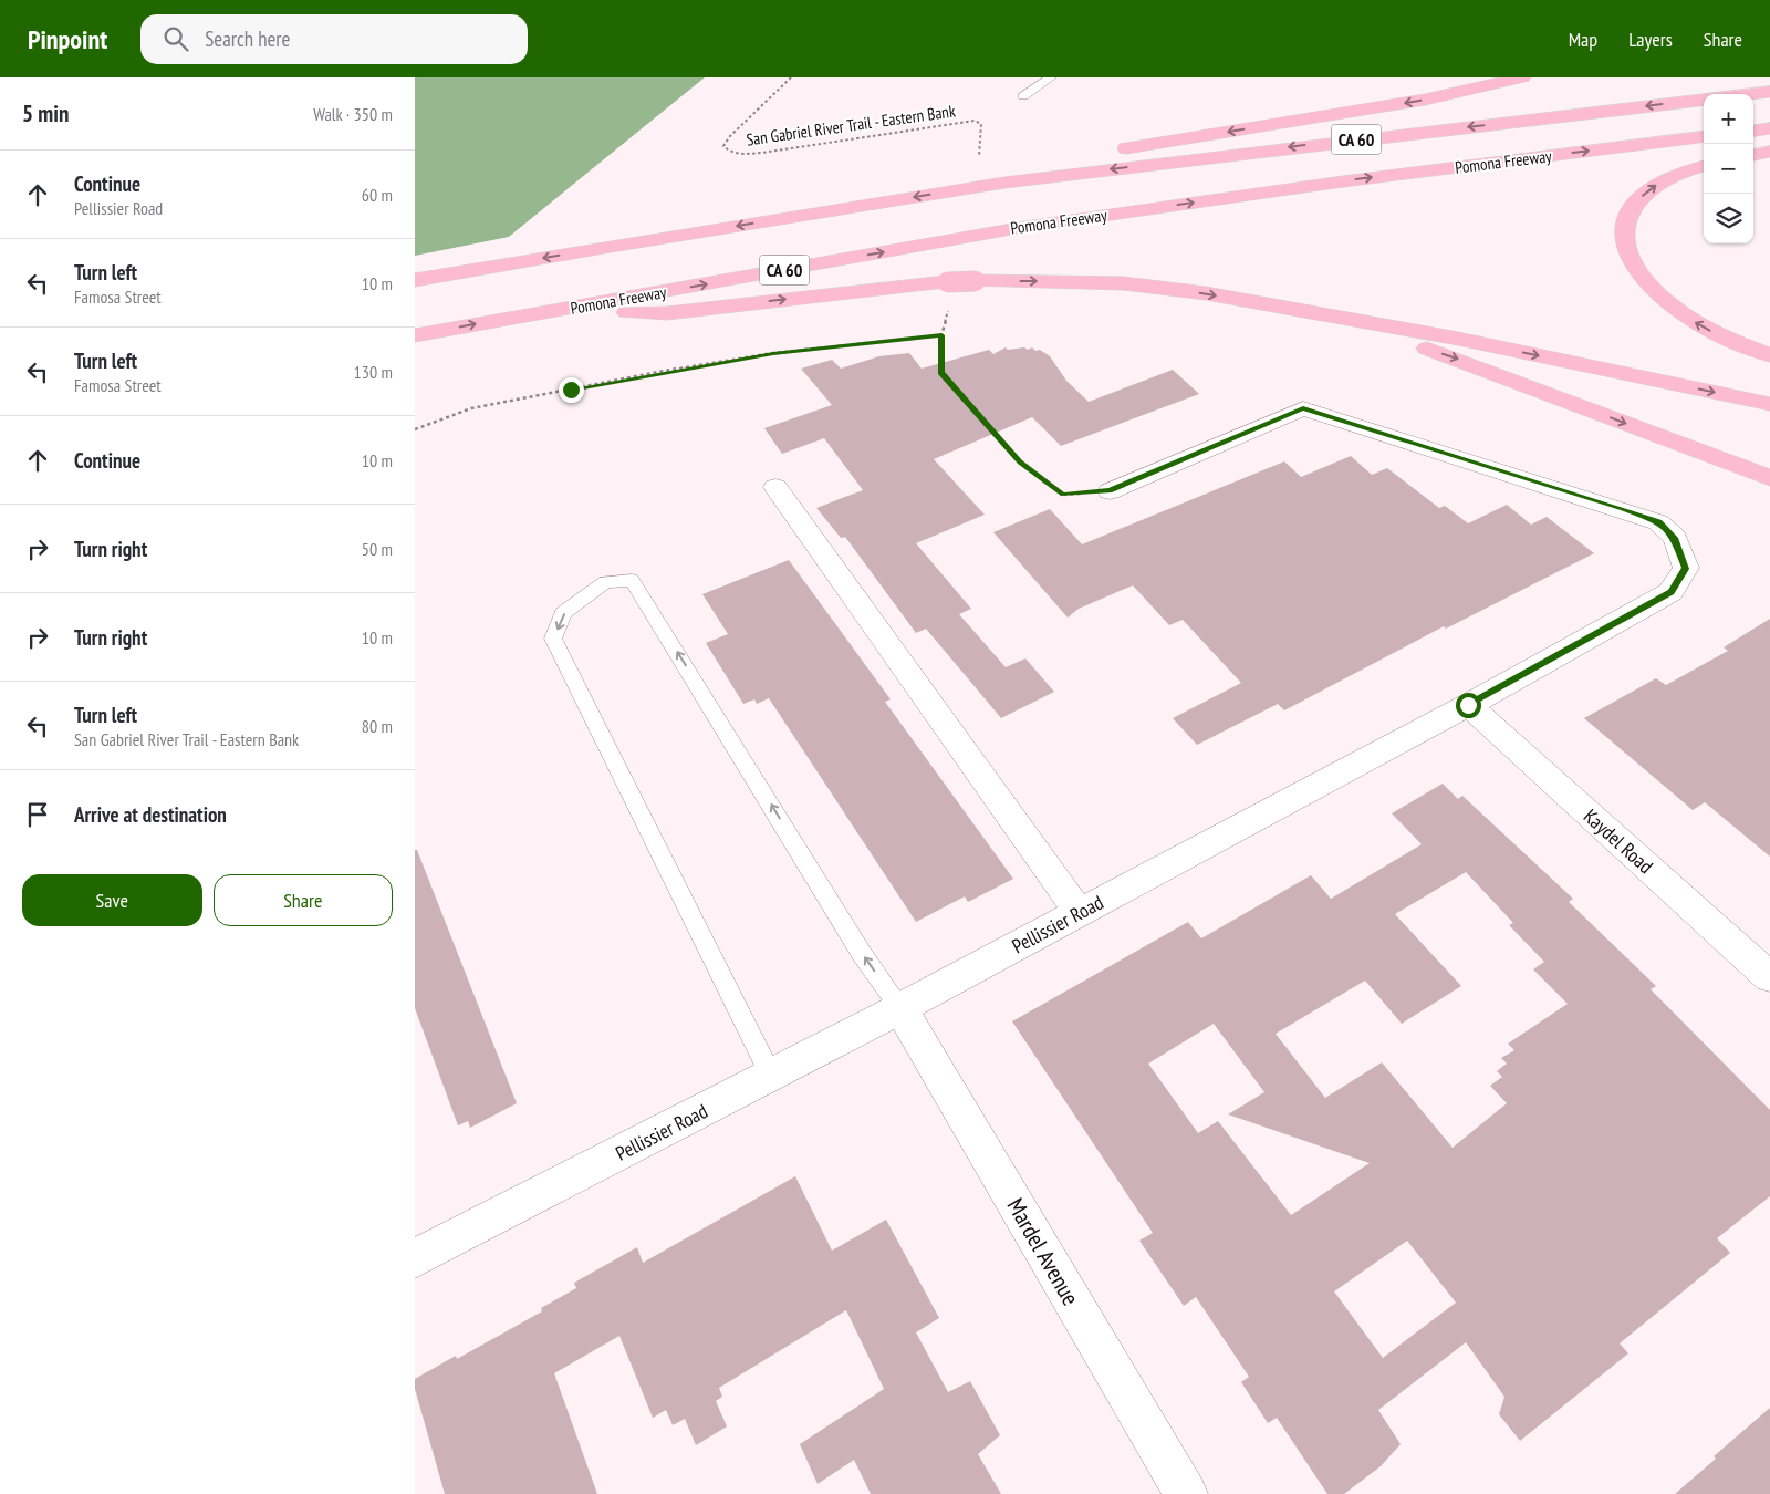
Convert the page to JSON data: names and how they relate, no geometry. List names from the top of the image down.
{
  "streets": {
    "highway": ["CA 60", "Pomona Freeway"],
    "street": ["Kaydel Road", "Pellissier Road", "Mardel Avenue"],
    "path": ["San Gabriel River Trail - Eastern Bank"]
  },
  "crossings": [
    ["Kaydel Road", "Pellissier Road"],
    ["Pellissier Road", "Mardel Avenue"]
  ],
  "page": {
    "header": "Pinpoint",
    "search": "Search here",
    "nav": ["Map", "Layers", "Share"],
    "heading": ["5 min", "Walk · 350 m"],
    "map_buttons": ["+", "−"],
    "list": [
      ["Continue", "Pellissier Road", "60 m"],
      ["Turn left", "Famosa Street", "10 m"],
      ["Turn left", "Famosa Street", "130 m"],
      ["Continue", "10 m"],
      ["Turn right", "50 m"],
      ["Turn right", "10 m"],
      ["Turn left", "San Gabriel River Trail - Eastern Bank", "80 m"],
      "Arrive at destination"
    ],
    "buttons": ["Save", "Share"]
  }
}
